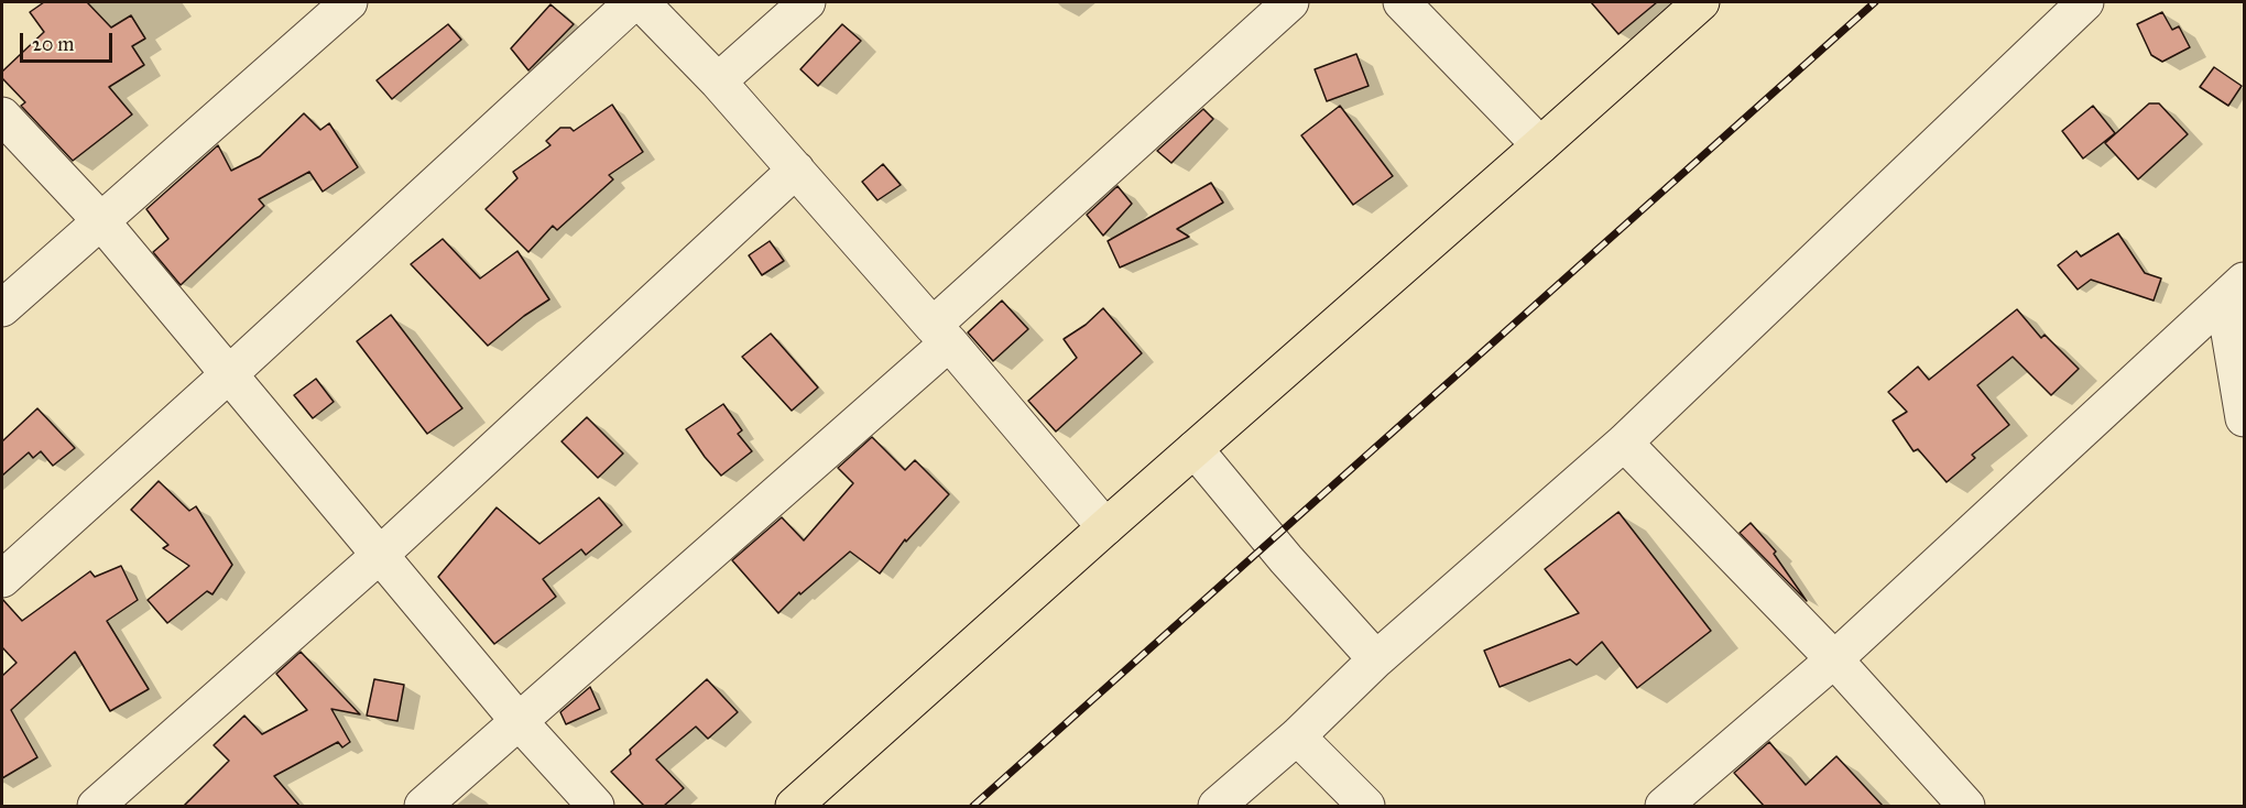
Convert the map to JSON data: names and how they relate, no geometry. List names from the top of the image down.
{
  "scale_bar": "20 m"
}
